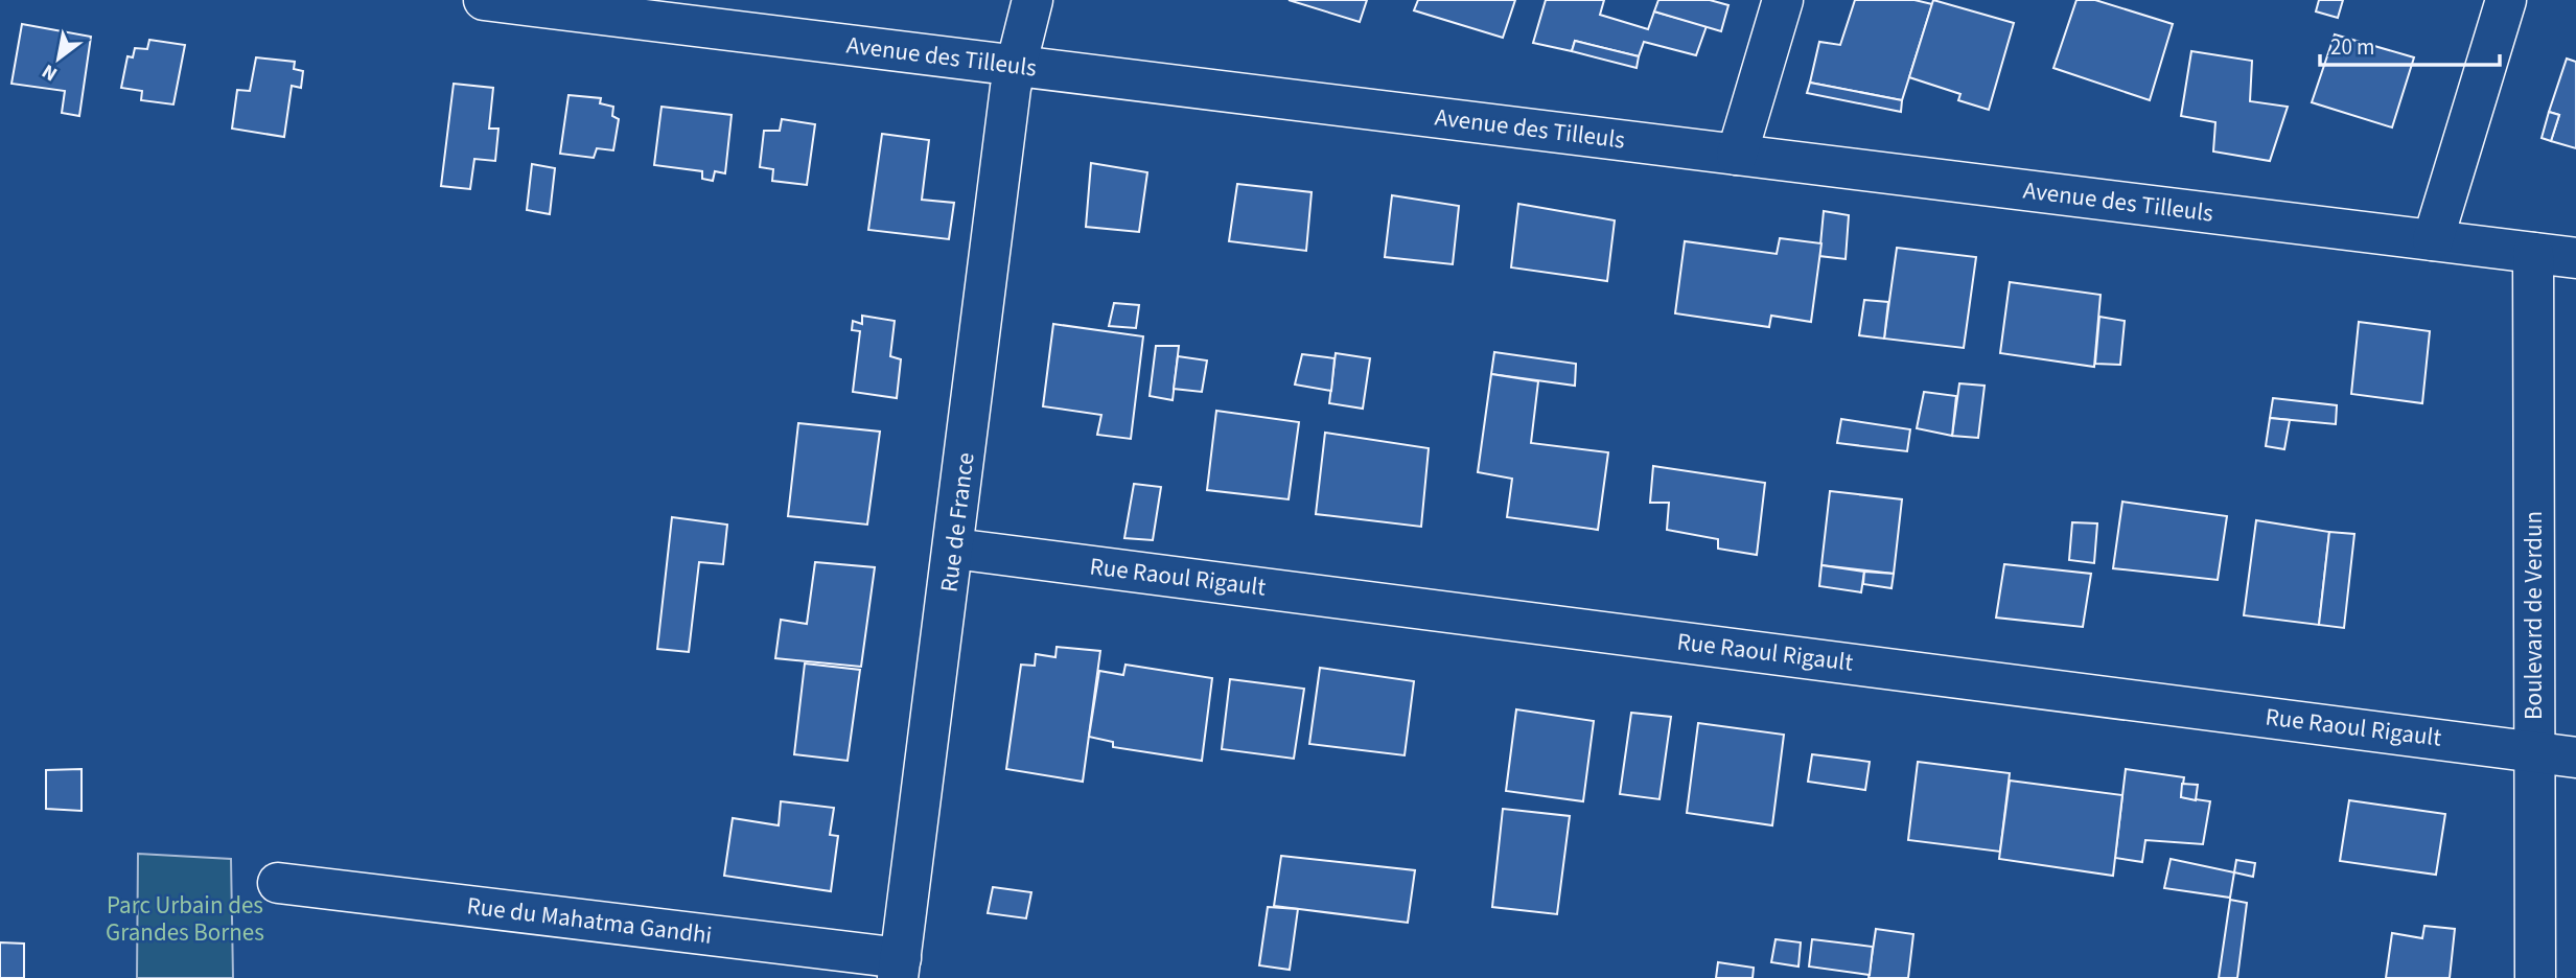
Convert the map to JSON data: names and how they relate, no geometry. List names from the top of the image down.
{
  "streets": {
    "street": [
      "Avenue des Tilleuls",
      "Rue de France",
      "Rue Raoul Rigault",
      "Boulevard de Verdun",
      "Rue du Mahatma Gandhi"
    ]
  },
  "crossings": [
    ["Avenue des Tilleuls", "Rue de France"],
    ["Avenue des Tilleuls", "Boulevard de Verdun"],
    ["Rue de France", "Rue Raoul Rigault"],
    ["Rue de France", "Rue du Mahatma Gandhi"],
    ["Rue Raoul Rigault", "Boulevard de Verdun"]
  ],
  "parks": ["Parc Urbain des Grandes Bornes"],
  "scale_bar": "20 m",
  "north": "bottom left"
}
